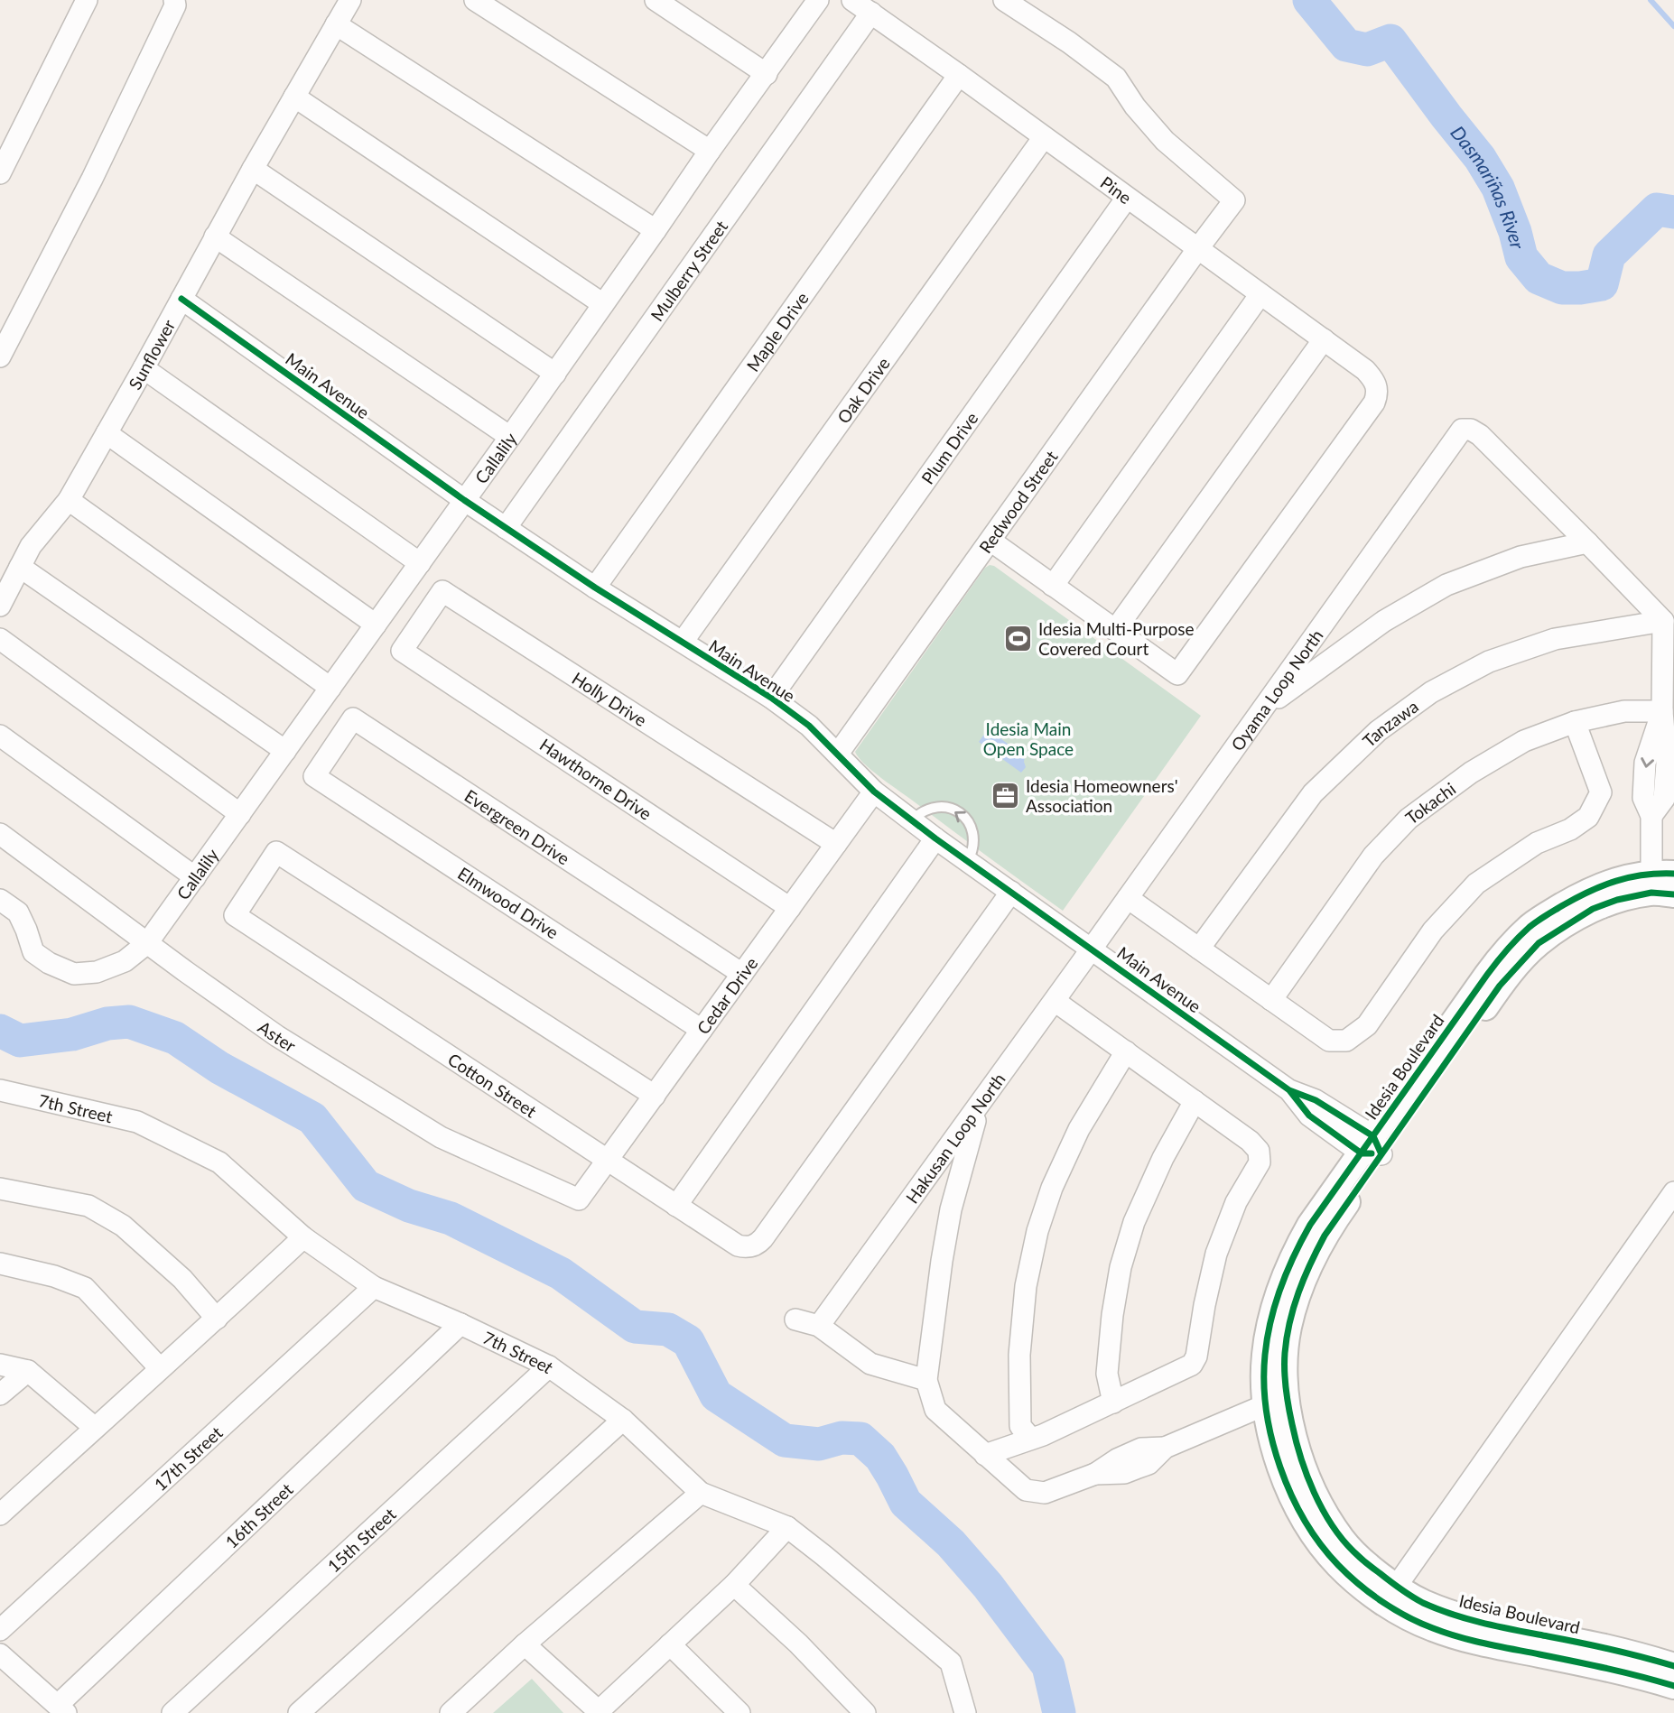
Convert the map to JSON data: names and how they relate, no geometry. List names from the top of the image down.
{
  "streets": {
    "street": [
      "Pine",
      "Mulberry Street",
      "Maple Drive",
      "Sunflower",
      "Main Avenue",
      "Oak Drive",
      "Plum Drive",
      "Callalily",
      "Redwood Street",
      "Oyama Loop North",
      "Holly Drive",
      "Tanzawa",
      "Hawthorne Drive",
      "Tokachi",
      "Evergreen Drive",
      "Elmwood Drive",
      "Cedar Drive",
      "Aster",
      "Idesia Boulevard",
      "Cotton Street",
      "7th Street",
      "Hakusan Loop North",
      "17th Street",
      "16th Street",
      "15th Street"
    ]
  },
  "crossings": [
    ["Pine", "Mulberry Street"],
    ["Pine", "Maple Drive"],
    ["Pine", "Oak Drive"],
    ["Pine", "Plum Drive"],
    ["Pine", "Redwood Street"],
    ["Mulberry Street", "Main Avenue"],
    ["Maple Drive", "Main Avenue"],
    ["Sunflower", "Main Avenue"],
    ["Main Avenue", "Oak Drive"],
    ["Main Avenue", "Plum Drive"],
    ["Main Avenue", "Callalily"],
    ["Main Avenue", "Redwood Street"],
    ["Main Avenue", "Oyama Loop North"],
    ["Main Avenue", "Cedar Drive"],
    ["Main Avenue", "Idesia Boulevard"],
    ["Main Avenue", "Cotton Street"],
    ["Main Avenue", "Hakusan Loop North"],
    ["Callalily", "Aster"],
    ["Oyama Loop North", "Hakusan Loop North"],
    ["Holly Drive", "Hawthorne Drive"],
    ["Holly Drive", "Cedar Drive"],
    ["Hawthorne Drive", "Cedar Drive"],
    ["Evergreen Drive", "Elmwood Drive"],
    ["Evergreen Drive", "Cedar Drive"],
    ["Elmwood Drive", "Cedar Drive"],
    ["Cedar Drive", "Aster"],
    ["Cedar Drive", "Cotton Street"],
    ["7th Street", "17th Street"],
    ["7th Street", "16th Street"],
    ["7th Street", "15th Street"]
  ],
  "water": ["Dasmariñas River"],
  "parks": ["Idesia Main Open Space"],
  "places": {
    "sports": ["Idesia Multi-Purpose Covered Court"],
    "office": ["Idesia Homeowners' Association"]
  }
}
